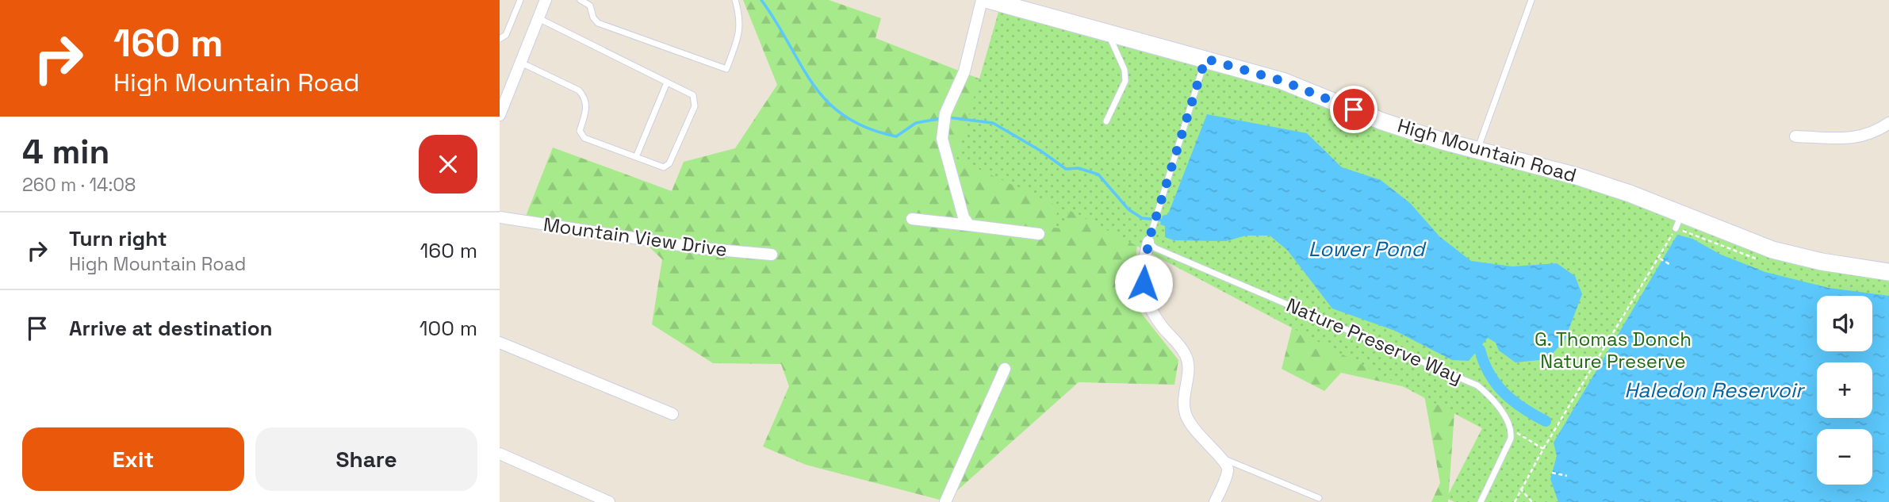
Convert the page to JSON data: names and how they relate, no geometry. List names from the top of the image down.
{
  "streets": {
    "main road": ["High Mountain Road"],
    "street": ["Mountain View Drive"],
    "lane": ["Nature Preserve Way"]
  },
  "water": ["Lower Pond", "Haledon Reservoir"],
  "parks": ["G. Thomas Donch Nature Preserve"],
  "page": {
    "turn": ["160 m", "High Mountain Road"],
    "heading": ["4 min", "260 m · 14:08"],
    "list": [
      {
        "name": "Turn right",
        "note": "High Mountain Road",
        "value": "160 m"
      },
      {
        "name": "Arrive at destination",
        "value": "100 m"
      }
    ],
    "map_buttons": ["+", "−"],
    "buttons": ["Exit", "Share"]
  }
}
